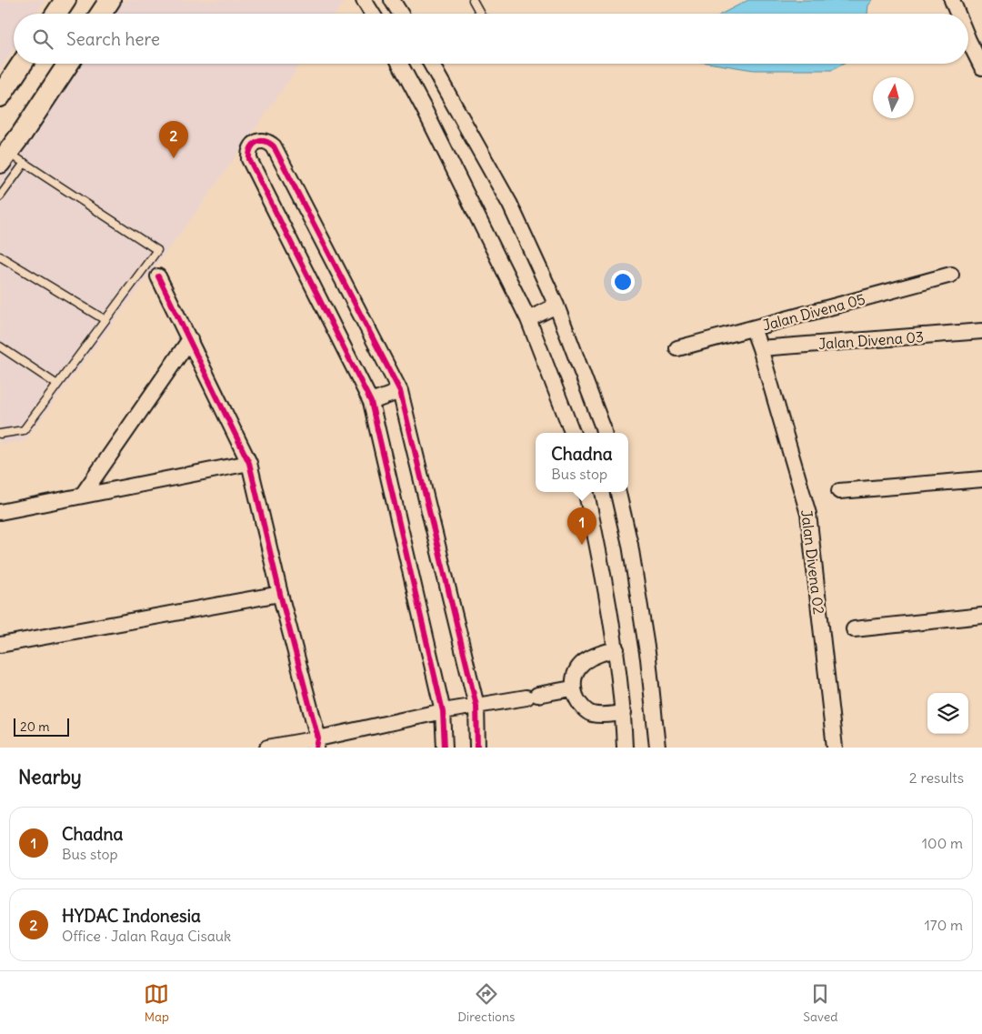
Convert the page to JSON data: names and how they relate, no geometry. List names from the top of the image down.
{
  "streets": {
    "street": ["Jalan Divena 05", "Jalan Divena 03", "Jalan Divena 02"]
  },
  "crossings": [
    ["Jalan Divena 05", "Jalan Divena 02"],
    ["Jalan Divena 03", "Jalan Divena 02"]
  ],
  "scale_bar": "20 m",
  "north": "top",
  "page": {
    "search": "Search here",
    "pins": ["2", "1"],
    "popup": ["Chadna", "Bus stop"],
    "scale": "20 m",
    "heading": ["Nearby", "2 results"],
    "list": [
      {
        "mark": "1",
        "name": "Chadna",
        "note": "Bus stop",
        "value": "100 m"
      },
      {
        "mark": "2",
        "name": "HYDAC Indonesia",
        "note": "Office · Jalan Raya Cisauk",
        "value": "170 m"
      }
    ],
    "nav": ["Map", "Directions", "Saved"]
  }
}
